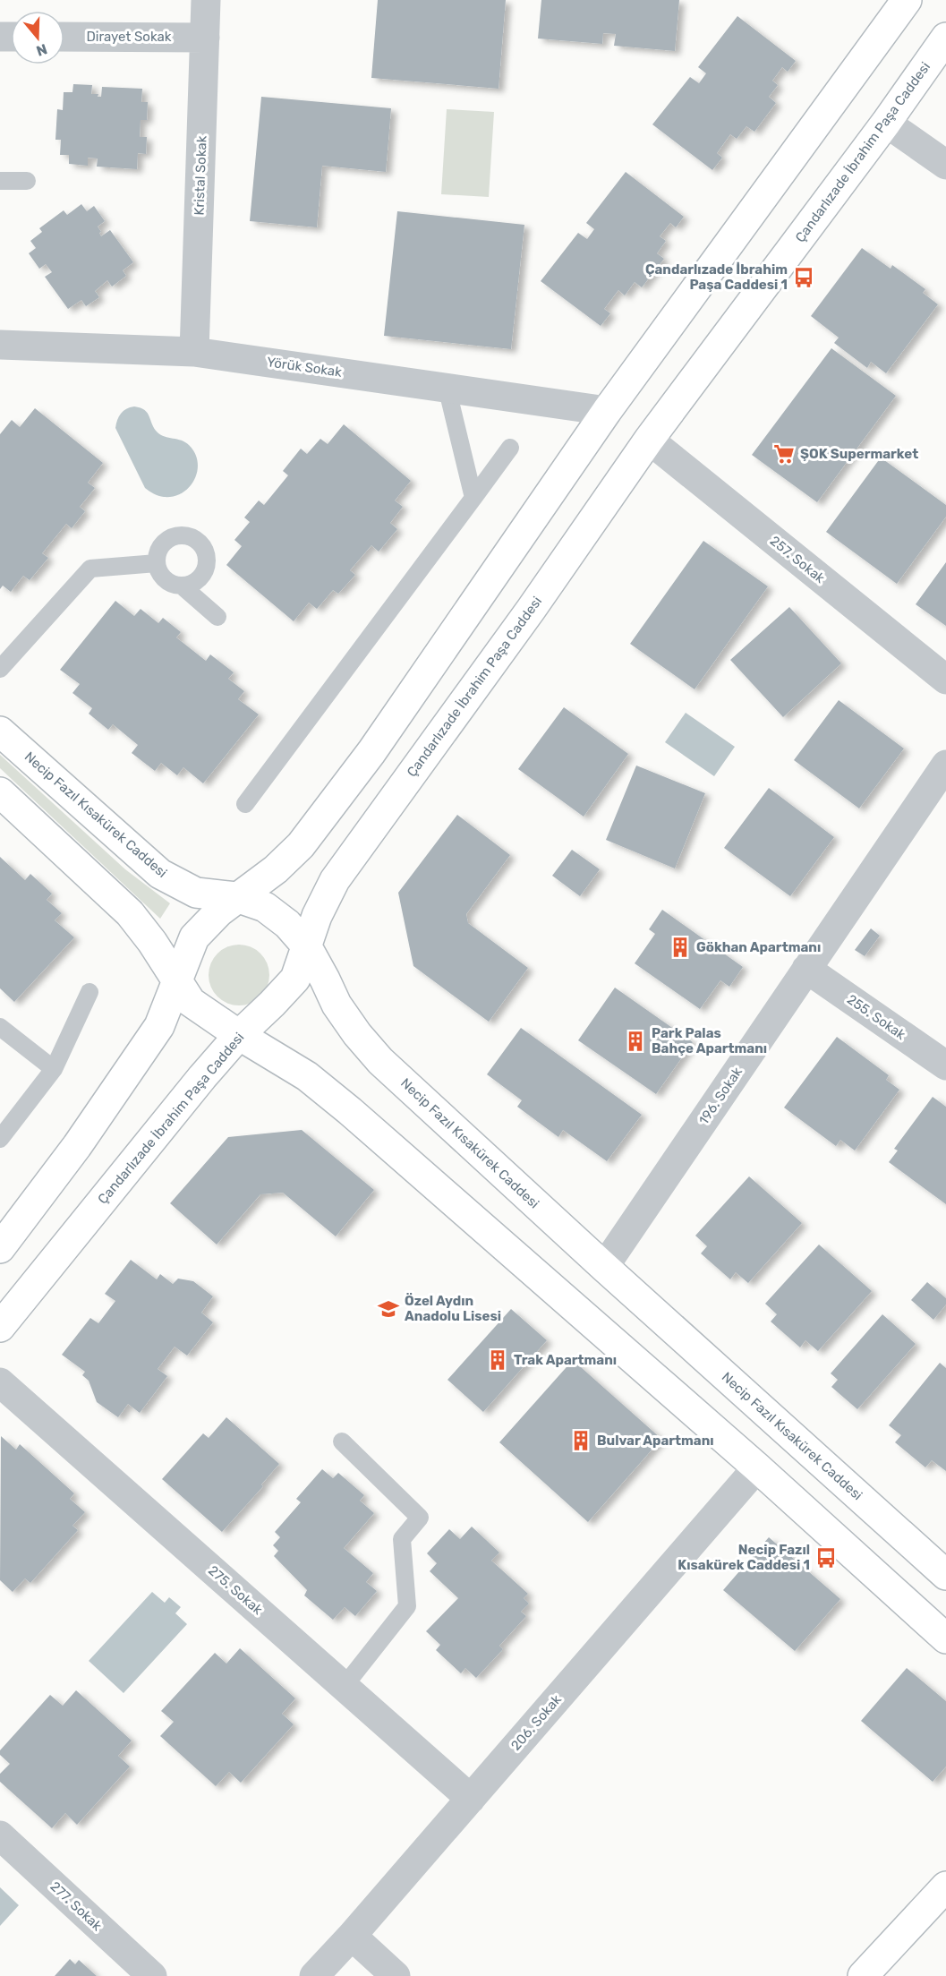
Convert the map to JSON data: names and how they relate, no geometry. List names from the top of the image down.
{
  "streets": {
    "main road": ["Çandarlızade İbrahim Paşa Caddesi", "Necip Fazıl Kısakürek Caddesi"],
    "street": [
      "Dirayet Sokak",
      "Kristal Sokak",
      "Yörük Sokak",
      "257. Sokak",
      "255. Sokak",
      "196. Sokak",
      "275. Sokak",
      "206. Sokak",
      "277. Sokak"
    ]
  },
  "crossings": [
    ["Dirayet Sokak", "Kristal Sokak"],
    ["Çandarlızade İbrahim Paşa Caddesi", "257. Sokak"],
    ["Çandarlızade İbrahim Paşa Caddesi", "Necip Fazıl Kısakürek Caddesi"],
    ["Kristal Sokak", "Yörük Sokak"],
    ["Necip Fazıl Kısakürek Caddesi", "196. Sokak"],
    ["255. Sokak", "196. Sokak"],
    ["275. Sokak", "206. Sokak"]
  ],
  "places": {
    "bus stop": ["Çandarlızade İbrahim Paşa Caddesi 1", "Necip Fazıl Kısakürek Caddesi 1"],
    "supermarket": ["ŞOK Supermarket"],
    "building": [
      "Gökhan Apartmanı",
      "Park Palas Bahçe Apartmanı",
      "Trak Apartmanı",
      "Bulvar Apartmanı"
    ],
    "school or university": ["Özel Aydın Anadolu Lisesi"]
  },
  "north": "bottom"
}
